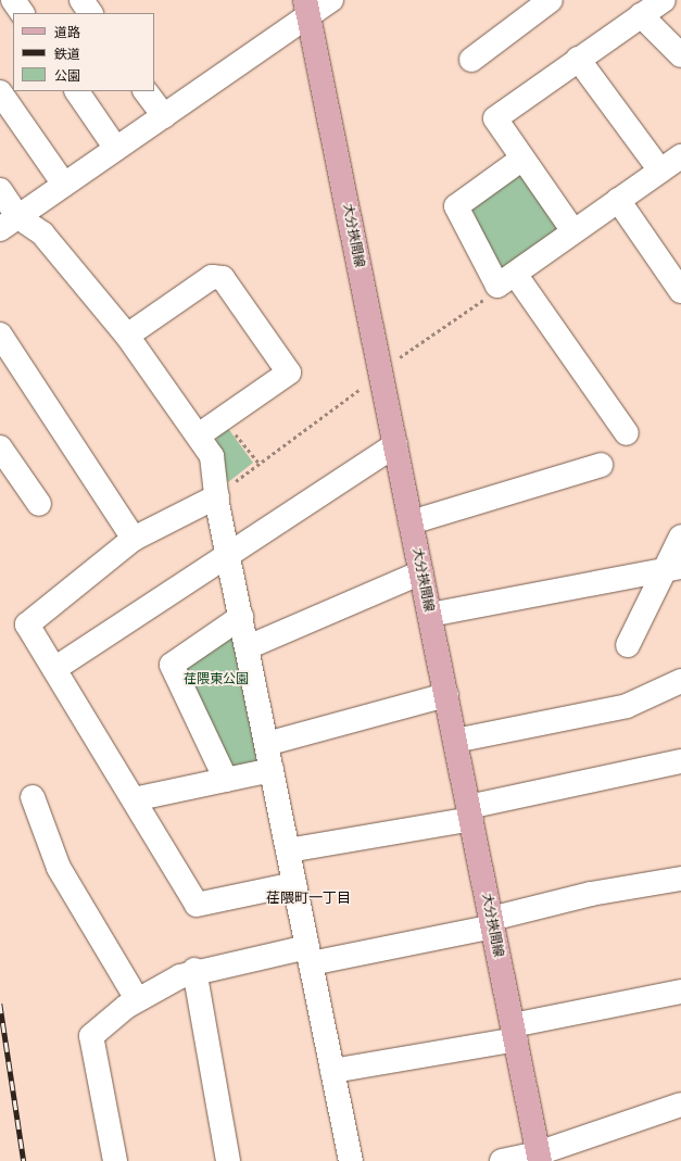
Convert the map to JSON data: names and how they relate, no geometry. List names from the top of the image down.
{
  "streets": {
    "main road": ["大分挾間線"]
  },
  "districts": ["荏隈町一丁目"],
  "parks": ["荏隈東公園"],
  "legend": ["道路", "鉄道", "公園"]
}
